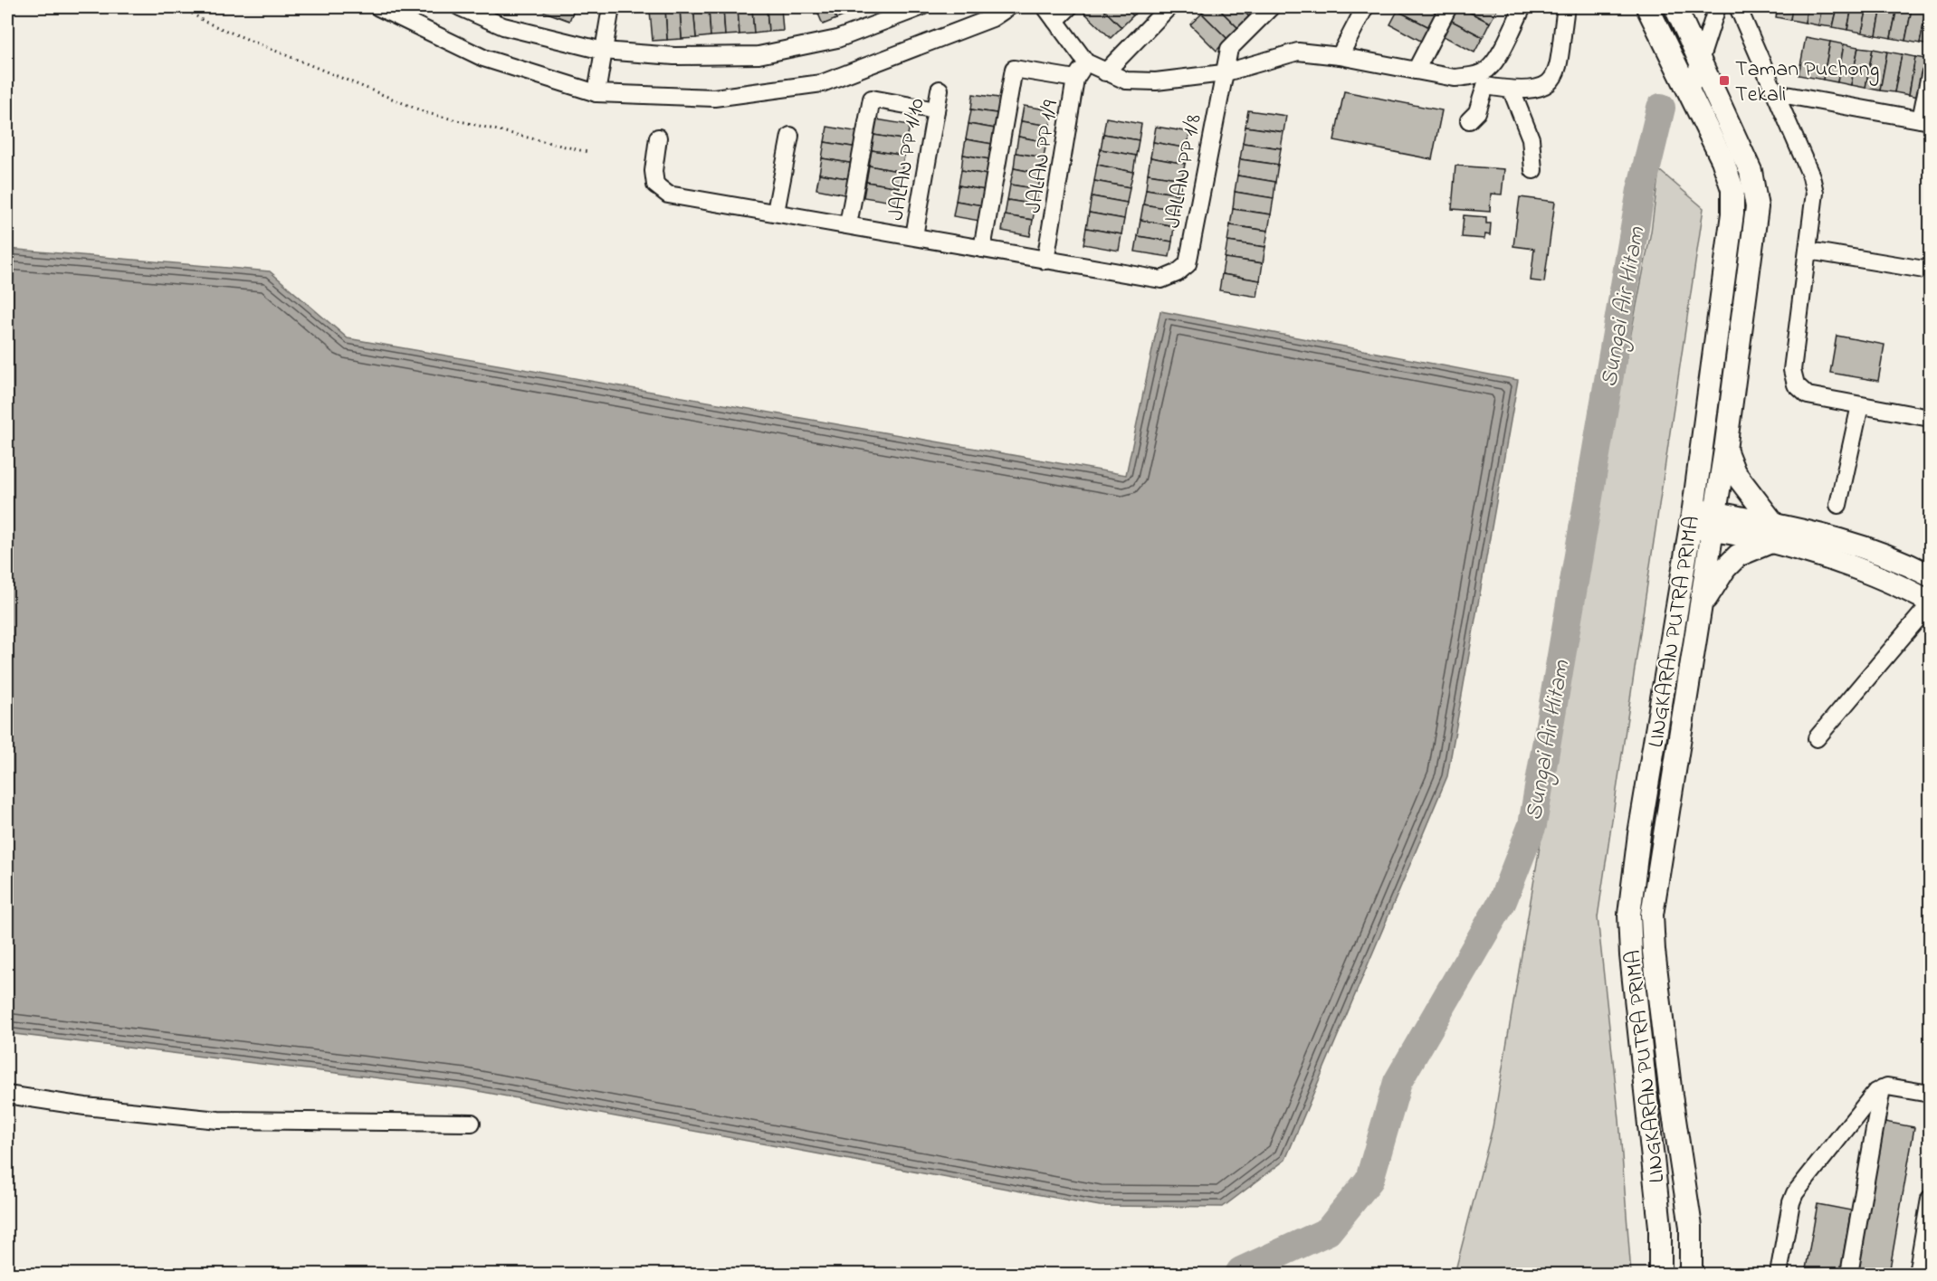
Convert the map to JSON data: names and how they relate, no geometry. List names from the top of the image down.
{
  "streets": {
    "main road": ["LINGKARAN PUTRA PRIMA"],
    "street": ["JALAN PP 1/9", "JALAN PP 1/10", "JALAN PP 1/8"]
  },
  "crossings": [
    ["JALAN PP 1/9", "JALAN PP 1/8"]
  ],
  "water": ["Sungai Air Hitam"],
  "places": {
    "transit": ["Taman Puchong Tekali"]
  }
}
